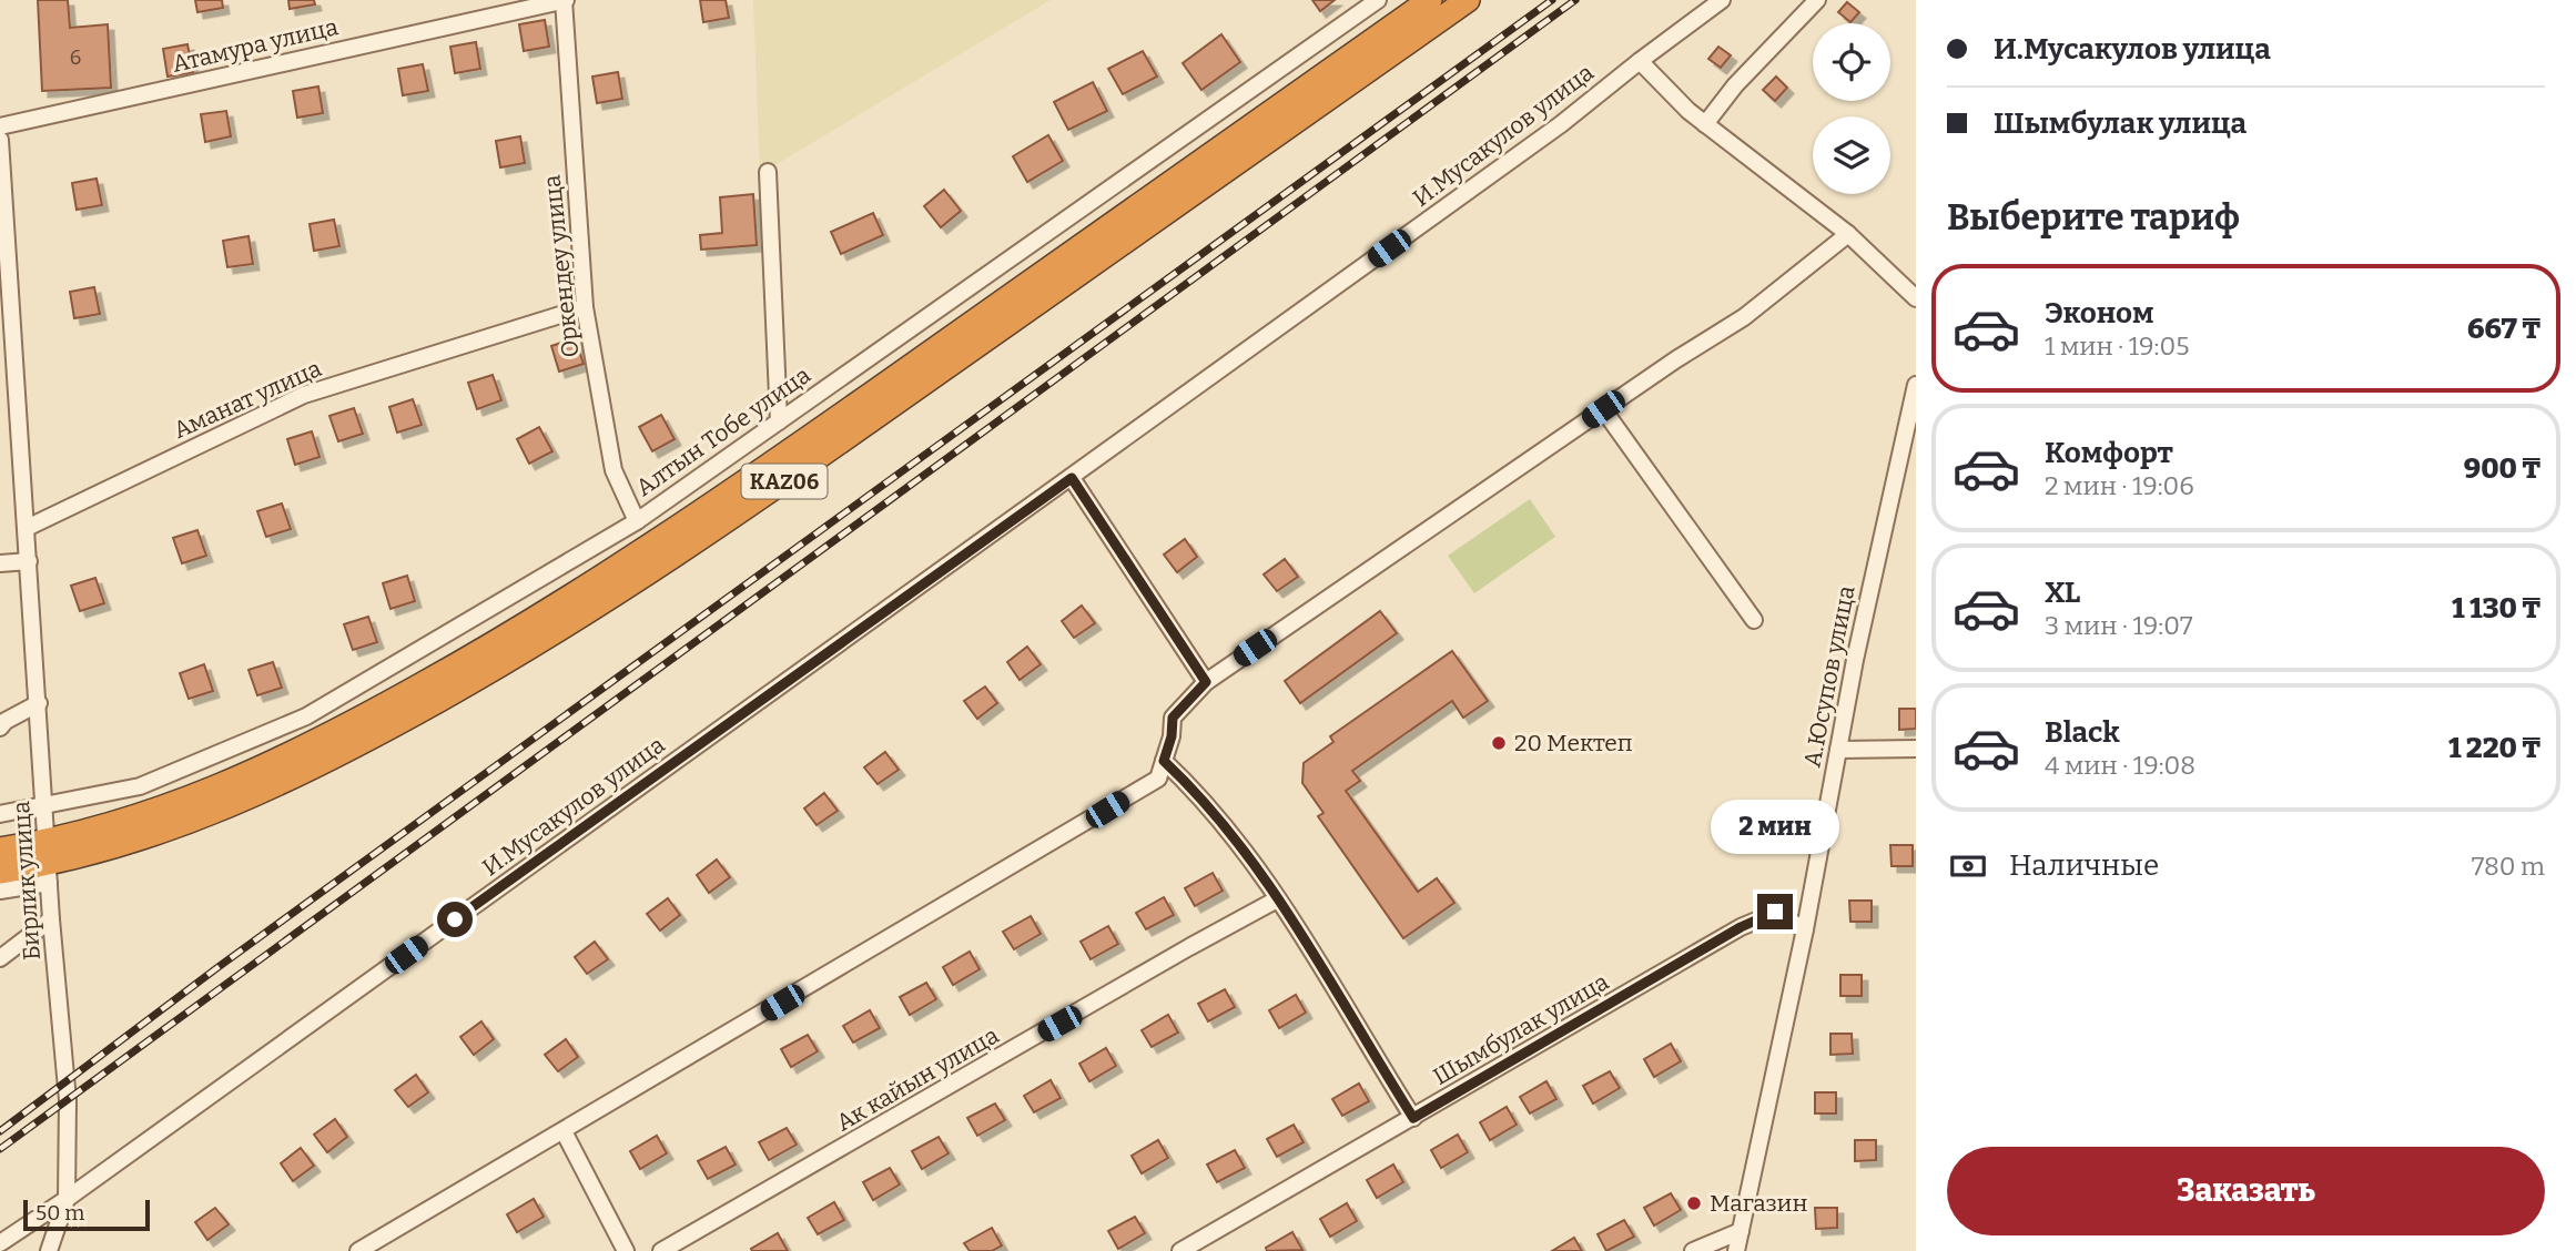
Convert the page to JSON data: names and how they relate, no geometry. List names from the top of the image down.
{
  "streets": {
    "highway": ["KАZ06"],
    "street": [
      "Атамура улица",
      "И.Мусакулов улица",
      "Оркендеу улица",
      "Аманат улица",
      "Алтын Тобе улица",
      "А.Юсупов улица",
      "Бирлик улица",
      "Шымбулак улица",
      "Ак кайын улица"
    ]
  },
  "crossings": [
    ["Атамура улица", "Оркендеу улица"],
    ["И.Мусакулов улица", "Бирлик улица"],
    ["Оркендеу улица", "Аманат улица"],
    ["Оркендеу улица", "Алтын Тобе улица"],
    ["Аманат улица", "Бирлик улица"],
    ["Алтын Тобе улица", "Бирлик улица"],
    ["KАZ06", "Бирлик улица"],
    ["А.Юсупов улица", "Шымбулак улица"]
  ],
  "places": ["20 Мектеп", "Магазин"],
  "house_numbers": ["6"],
  "scale_bar": "50 m",
  "page": {
    "banner": ["И.Мусакулов улица", "Шымбулак улица"],
    "heading": "Выберите тариф",
    "list": [
      {
        "name": "Эконом",
        "note": "1 мин · 19:05",
        "value": "667 ₸"
      },
      {
        "name": "Комфорт",
        "note": "2 мин · 19:06",
        "value": "900 ₸"
      },
      {
        "name": "XL",
        "note": "3 мин · 19:07",
        "value": "1 130 ₸"
      },
      {
        "name": "Black",
        "note": "4 мин · 19:08",
        "value": "1 220 ₸"
      }
    ],
    "bubble": "2 мин",
    "pay": ["Наличные", "780 m"],
    "buttons": "Заказать",
    "scale": "50 m"
  }
}
